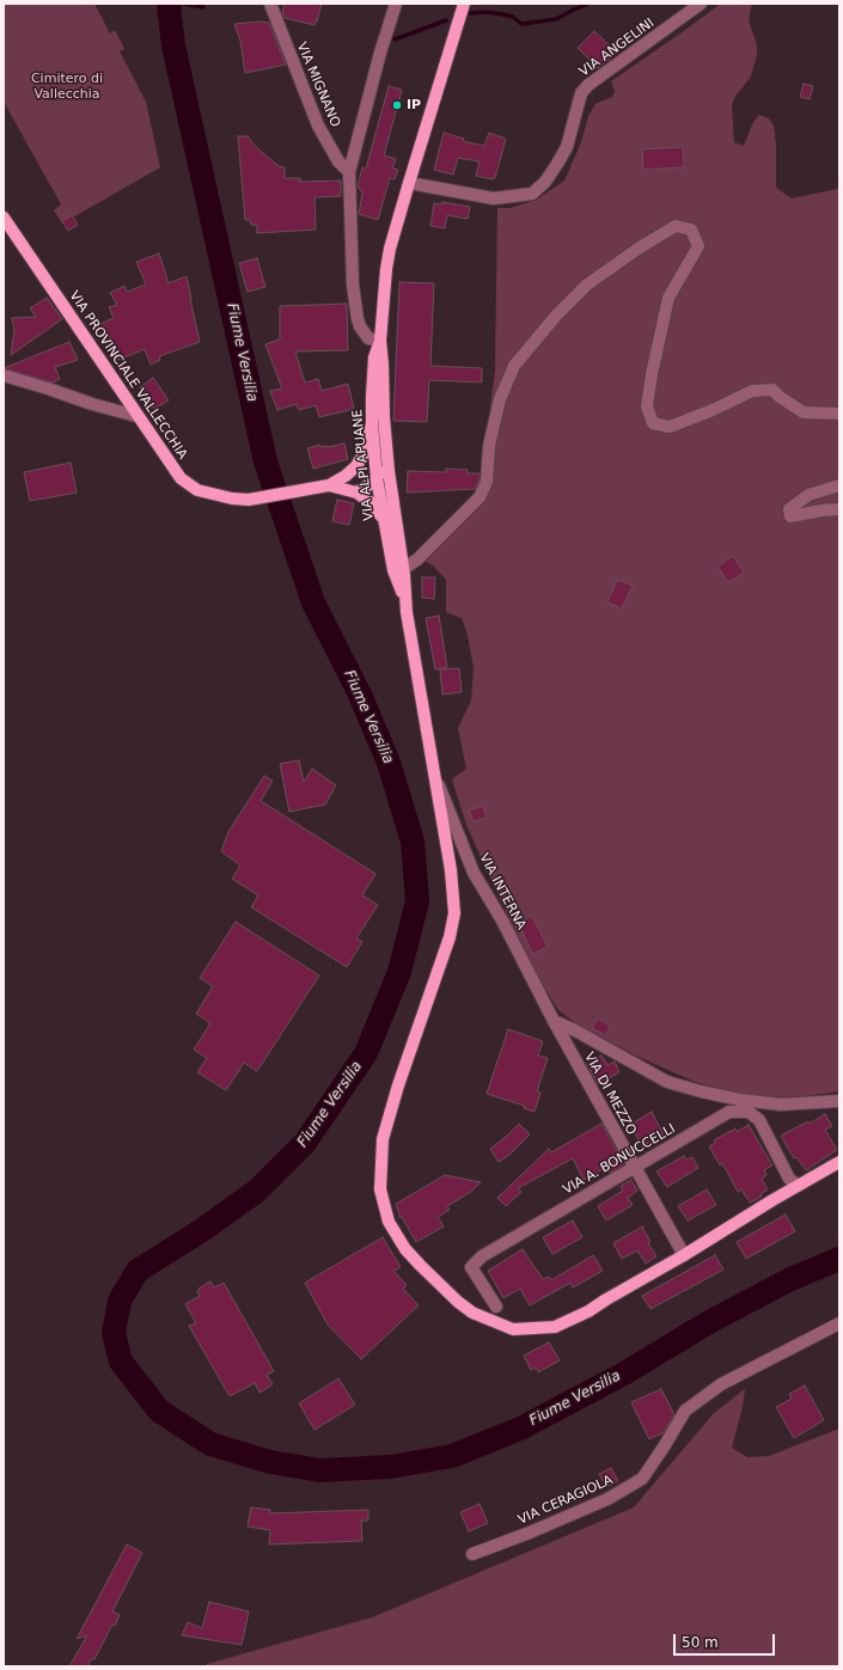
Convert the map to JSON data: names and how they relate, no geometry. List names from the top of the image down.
{
  "streets": {
    "main road": ["VIA PROVINCIALE VALLECCHIA", "VIA ALPI APUANE"],
    "street": [
      "VIA ANGELINI",
      "VIA MIGNANO",
      "VIA INTERNA",
      "VIA DI MEZZO",
      "VIA A. BONUCCELLI",
      "VIA CERAGIOLA"
    ]
  },
  "crossings": [
    ["VIA MIGNANO", "VIA ALPI APUANE"],
    ["VIA INTERNA", "VIA DI MEZZO"],
    ["VIA DI MEZZO", "VIA A. BONUCCELLI"]
  ],
  "water": ["Fiume Versilia"],
  "parks": ["Cimitero di Vallecchia"],
  "places": ["IP"],
  "scale_bar": "50 m"
}
